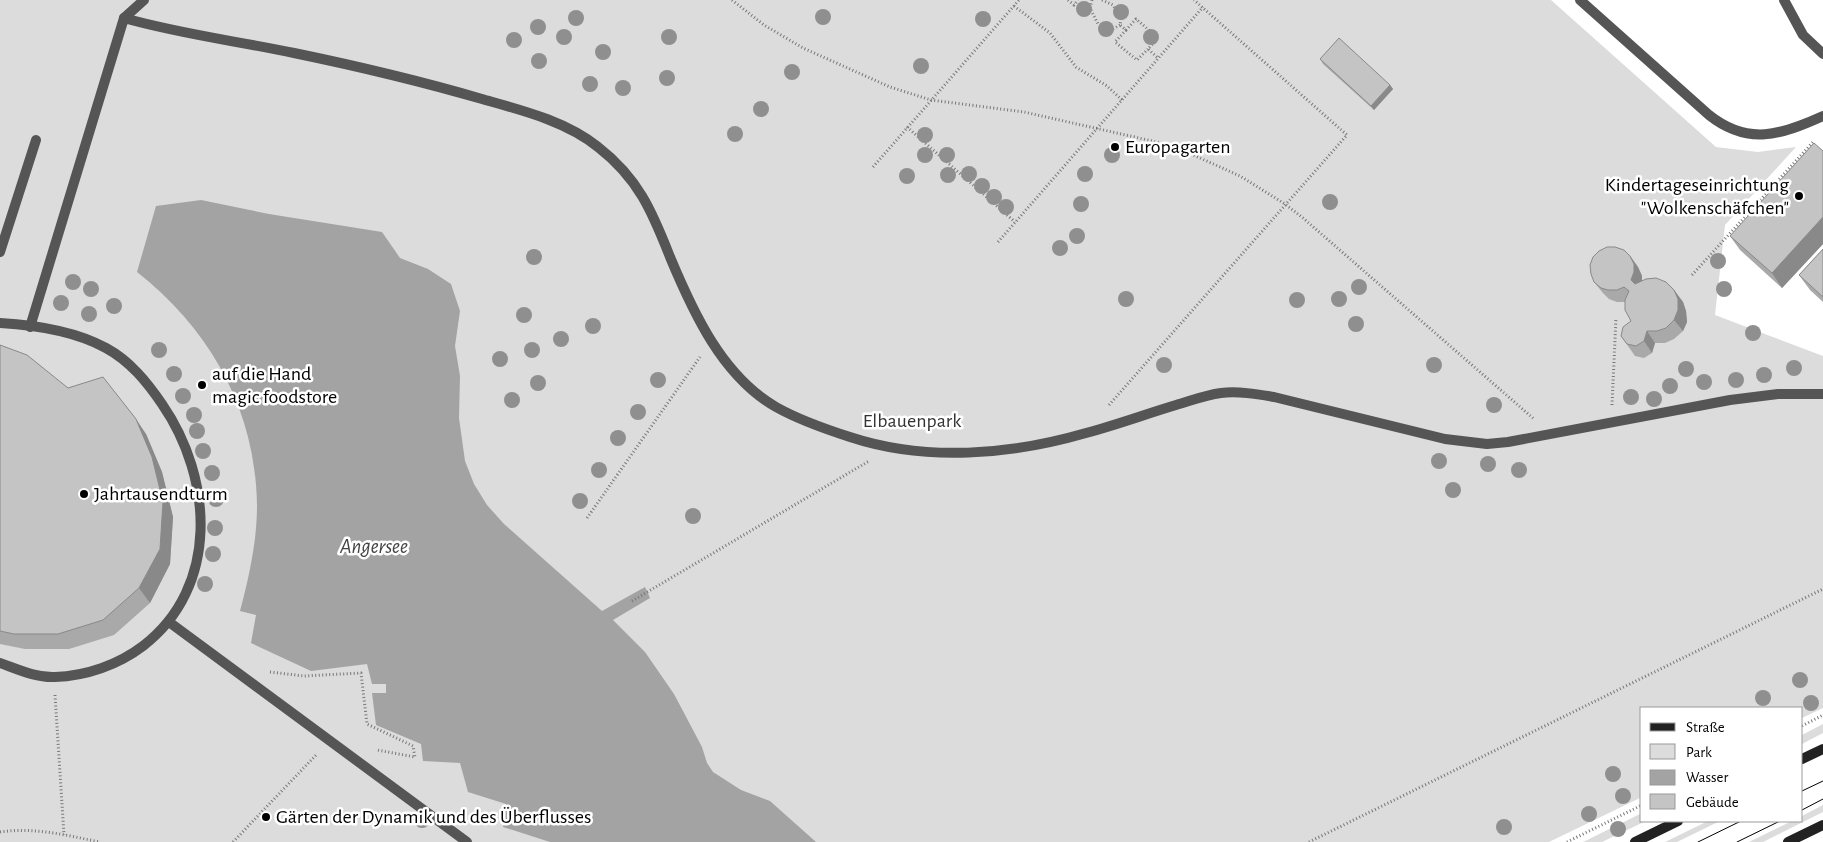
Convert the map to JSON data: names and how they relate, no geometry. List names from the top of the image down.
{
  "water": ["Angersee"],
  "parks": ["Elbauenpark"],
  "places": [
    "Europagarten",
    "Kindertageseinrichtung \"Wolkenschäfchen\"",
    "auf die Hand magic foodstore",
    "Jahrtausendturm",
    "Gärten der Dynamik und des Überflusses"
  ],
  "legend": [
    "Straße",
    "Park",
    "Wasser",
    "Gebäude"
  ]
}
